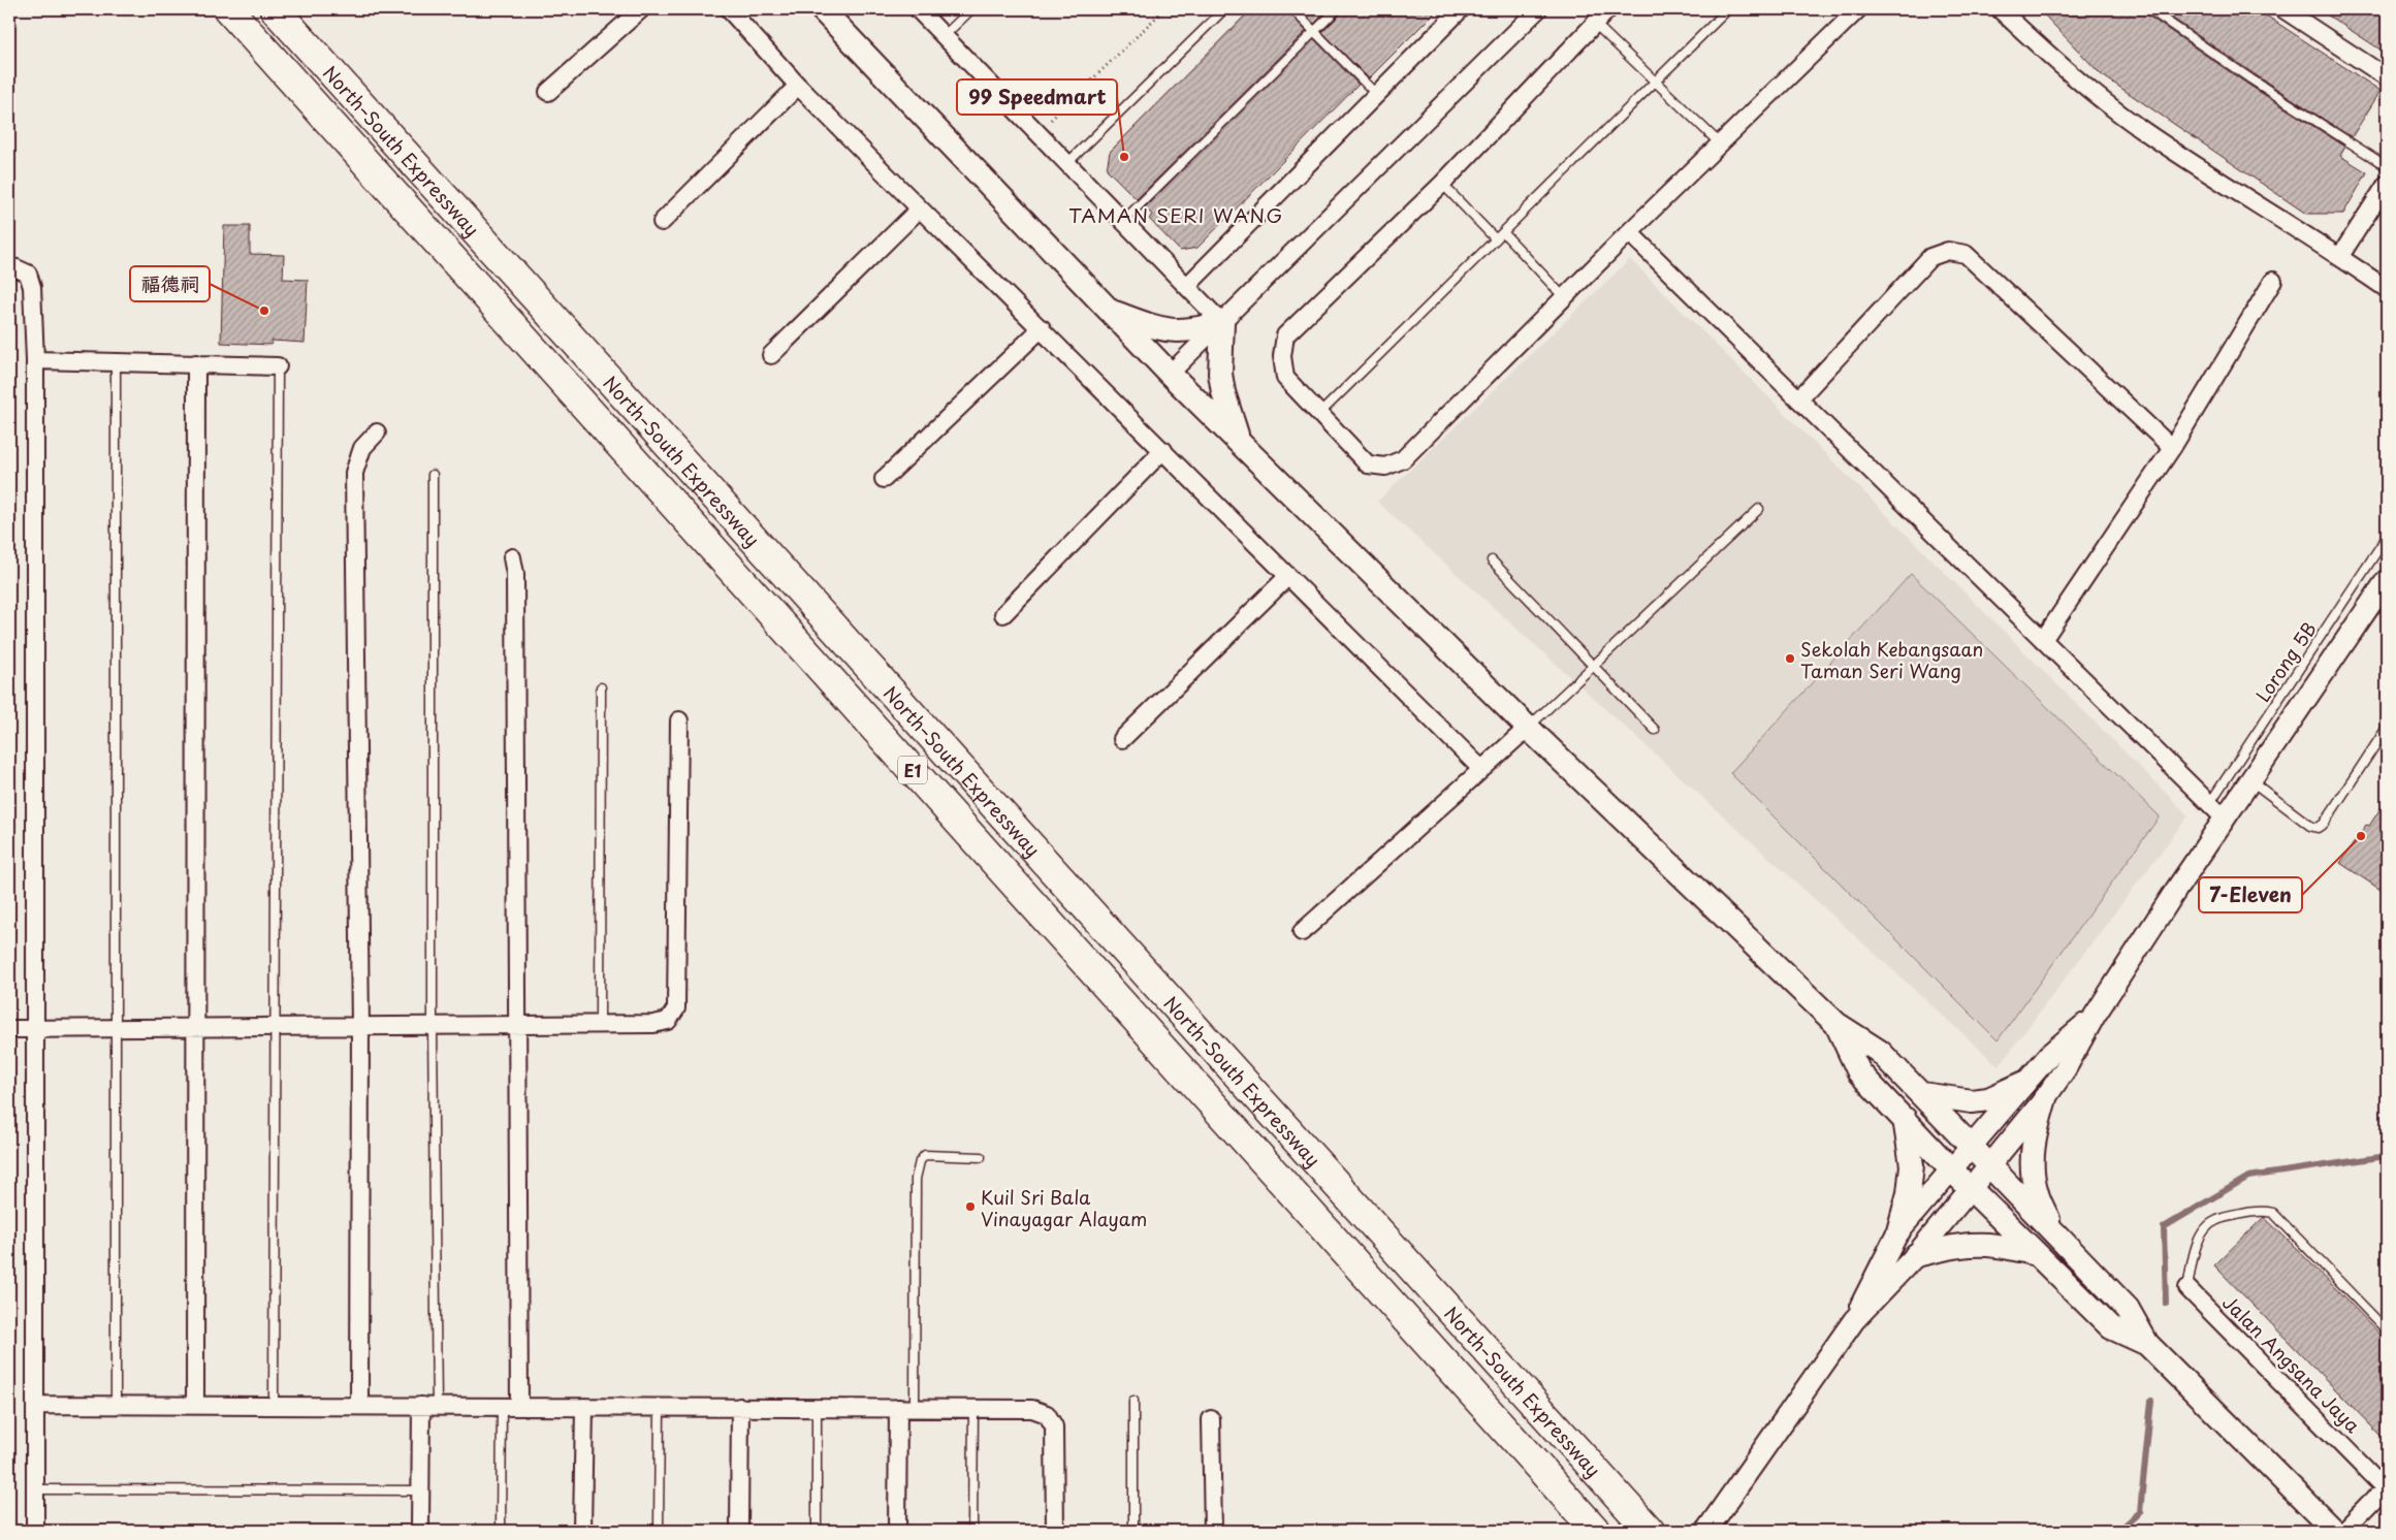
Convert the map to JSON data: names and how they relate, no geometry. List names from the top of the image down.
{
  "streets": {
    "highway": ["North–South Expressway", "E1"],
    "street": ["Jalan Angsana Jaya"],
    "lane": ["Lorong 5B"]
  },
  "districts": ["TAMAN SERI WANG"],
  "places": [
    "99 Speedmart",
    "福德祠",
    "Sekolah Kebangsaan Taman Seri Wang",
    "7-Eleven",
    "Kuil Sri Bala Vinayagar Alayam"
  ]
}
